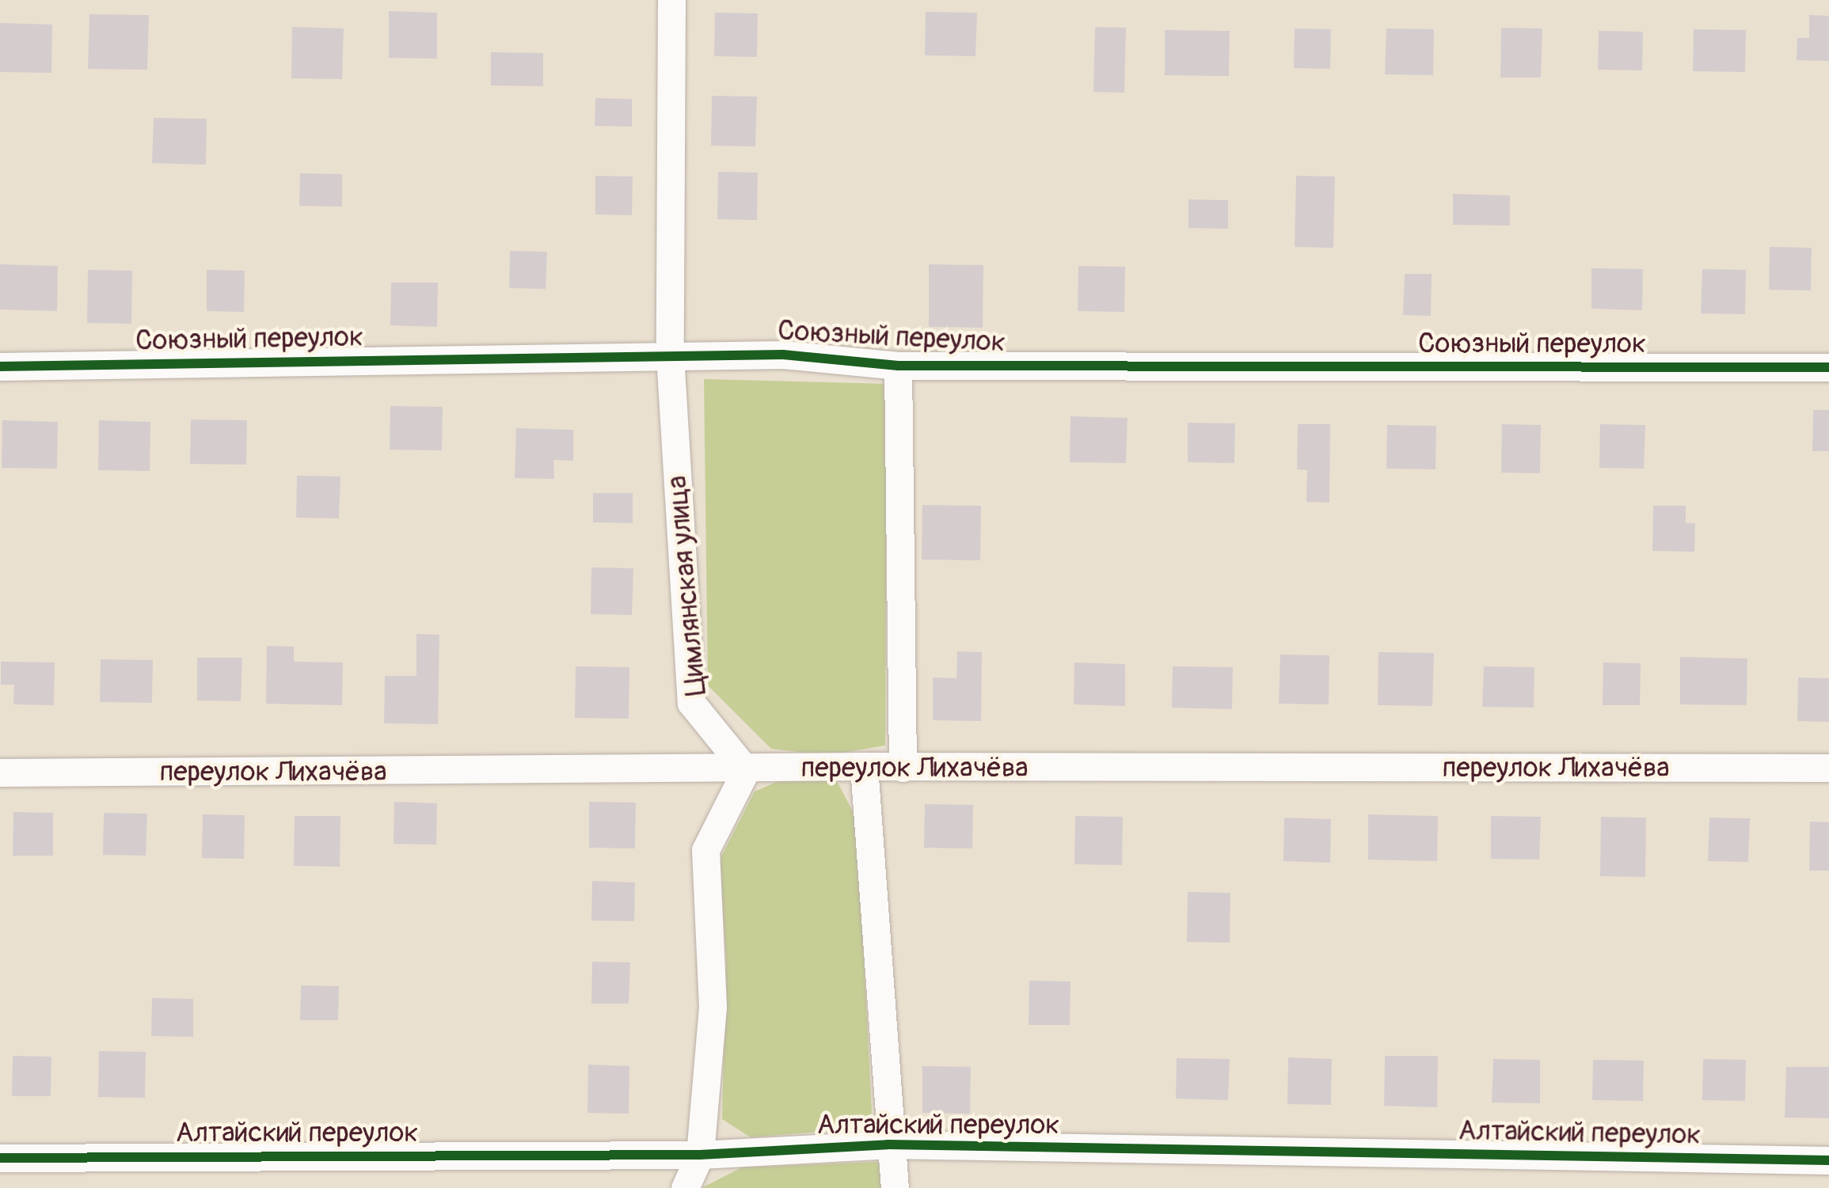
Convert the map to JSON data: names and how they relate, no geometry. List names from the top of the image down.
{
  "streets": {
    "street": [
      "Союзный переулок",
      "Цимлянская улица",
      "переулок Лихачёва",
      "Алтайский переулок"
    ]
  },
  "crossings": [
    ["Союзный переулок", "Цимлянская улица"],
    ["Цимлянская улица", "переулок Лихачёва"]
  ]
}
